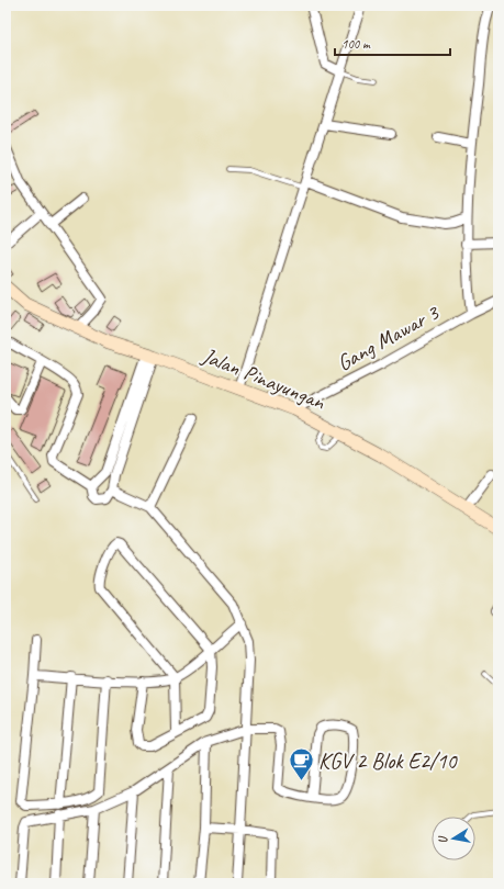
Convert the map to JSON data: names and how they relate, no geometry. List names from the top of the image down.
{
  "streets": {
    "main road": ["Jalan Pinayungan"],
    "street": ["Gang Mawar 3"]
  },
  "crossings": [
    ["Gang Mawar 3", "Jalan Pinayungan"]
  ],
  "places": {
    "cafe": ["KGV 2 Blok E2/10"]
  },
  "scale_bar": "100 m",
  "north": "left"
}
